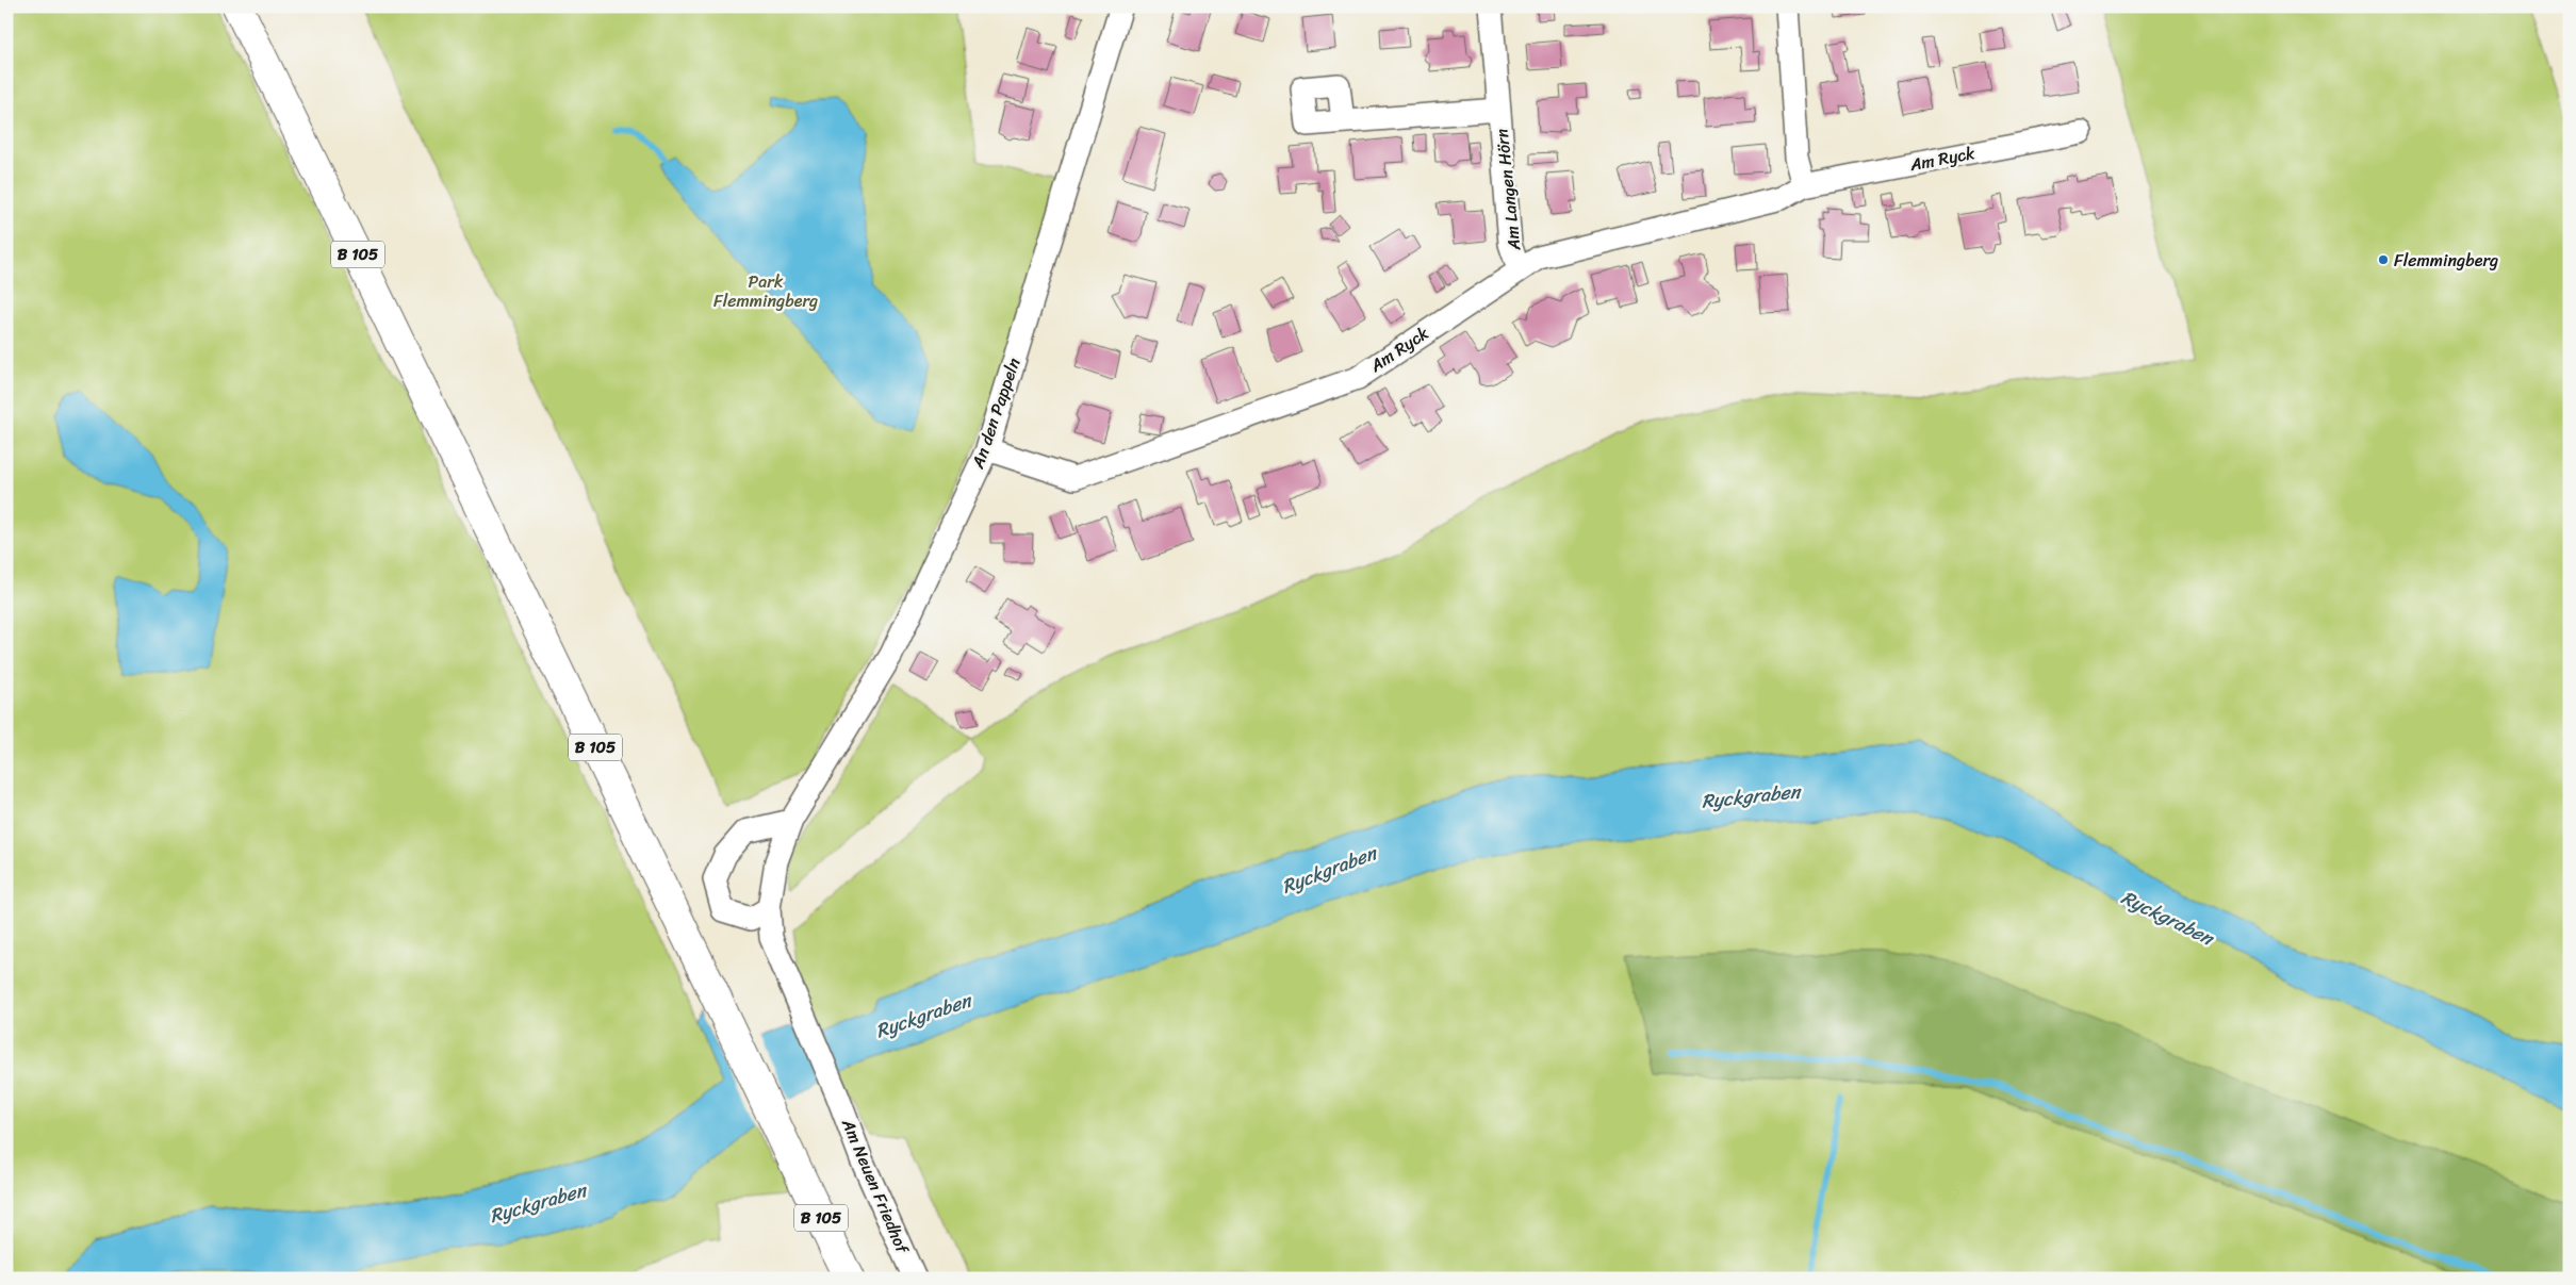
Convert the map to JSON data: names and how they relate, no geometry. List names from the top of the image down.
{
  "streets": {
    "highway": ["B 105"],
    "street": [
      "Am Ryck",
      "Am Langen Hörn",
      "An den Pappeln",
      "Am Neuen Friedhof"
    ]
  },
  "crossings": [
    ["Am Ryck", "Am Langen Hörn"],
    ["Am Ryck", "An den Pappeln"],
    ["An den Pappeln", "Am Neuen Friedhof"]
  ],
  "water": ["Ryckgraben"],
  "parks": ["Park Flemmingberg"],
  "places": ["Flemmingberg"]
}
